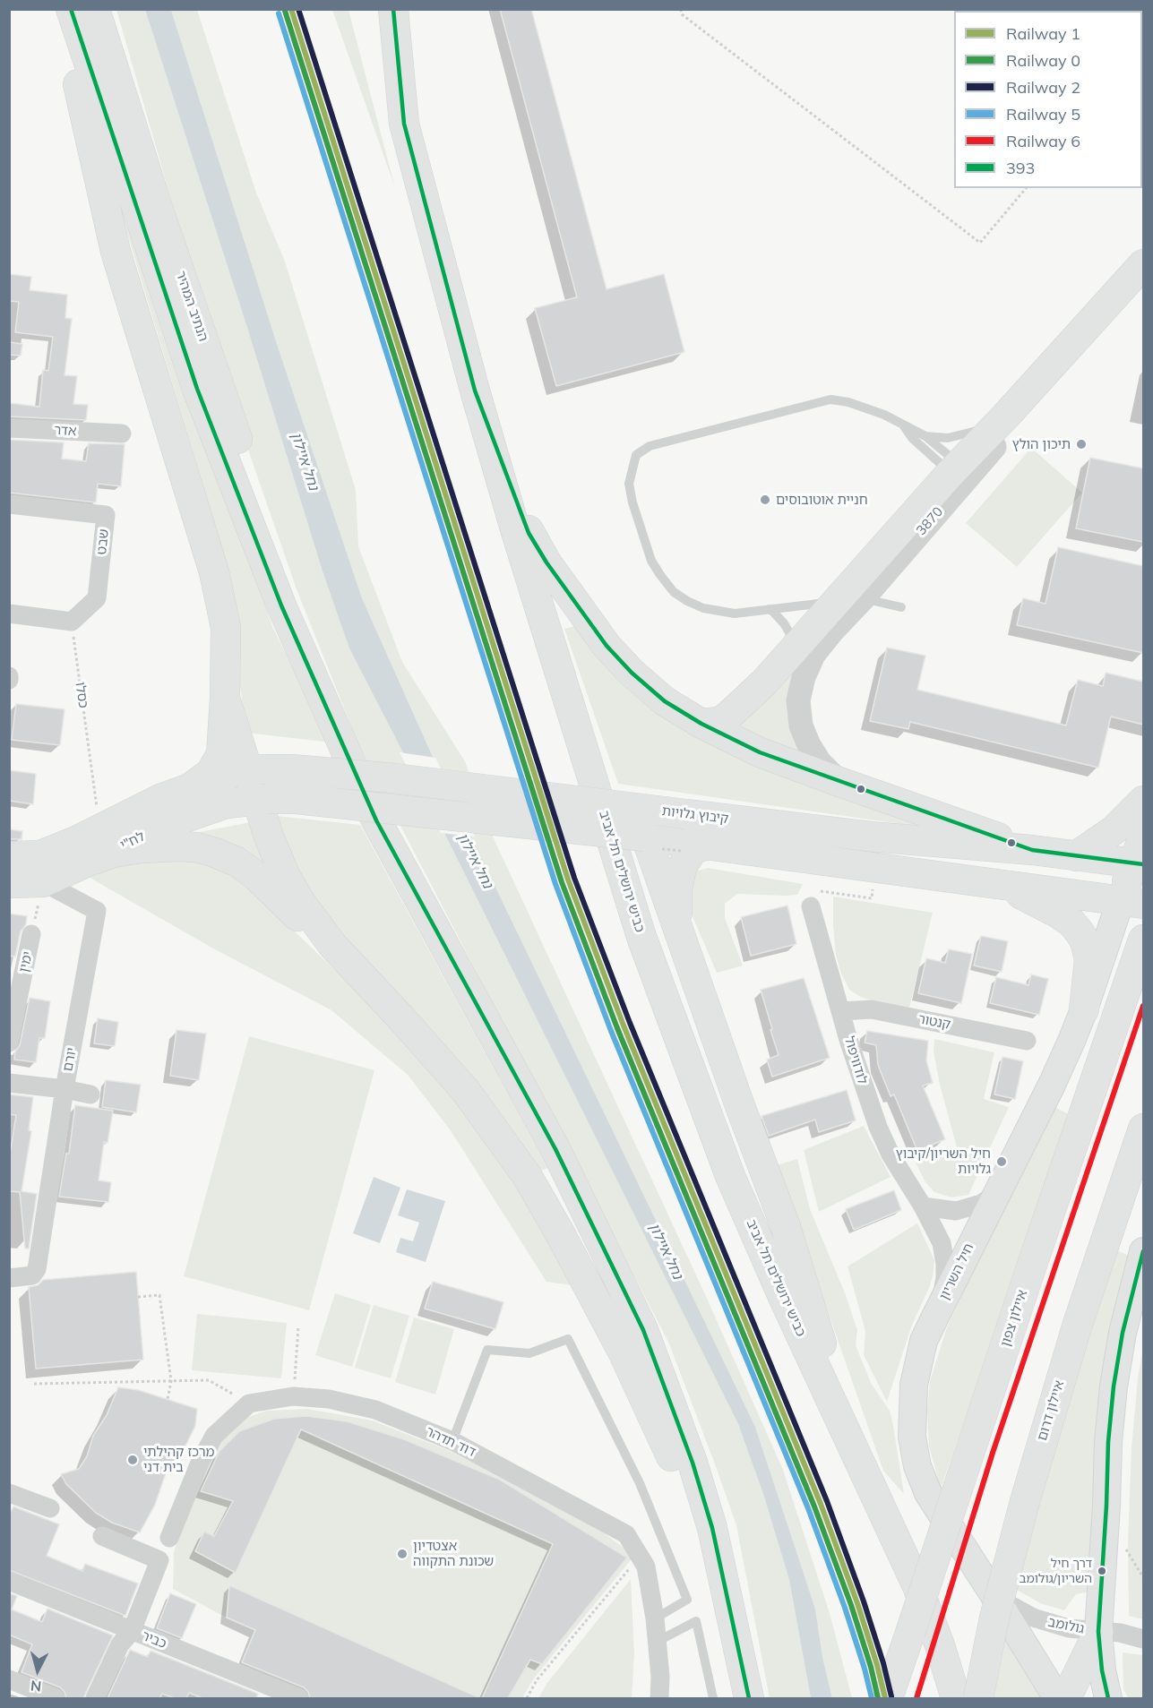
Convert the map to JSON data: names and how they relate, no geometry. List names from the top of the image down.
{
  "streets": {
    "main road": [
      "הנתיב המהיר",
      "קיבוץ גלויות",
      "לח\"י",
      "כביש ירושלים תל אביב",
      "חיל השריון",
      "איילון צפון",
      "איילון דרום"
    ],
    "street": [
      "אדר",
      "שבט",
      "ימין",
      "קנטור",
      "יורם",
      "לודוויפול",
      "דוד תדהר",
      "גולומב",
      "כביר"
    ],
    "path": ["כסלו"]
  },
  "crossings": [
    ["שבט", "כסלו"],
    ["כסלו", "לח\"י"],
    ["קיבוץ גלויות", "לח\"י"],
    ["קיבוץ גלויות", "חיל השריון"],
    ["לח\"י", "ימין"],
    ["לח\"י", "יורם"],
    ["ימין", "יורם"],
    ["קנטור", "לודוויפול"],
    ["לודוויפול", "חיל השריון"],
    ["חיל השריון", "גולומב"]
  ],
  "water": ["נחל איילון"],
  "places": [
    "תיכון הולץ",
    "חניית אוטובוסים",
    "חיל השריון/קיבוץ גלויות",
    "מרכז קהילתי בית דני",
    "אצטדיון שכונת התקווה",
    "דרך חיל השריון/גולומב"
  ],
  "lines": [
    "rail line 1",
    "rail line 2",
    "transit line 393",
    "rail line 0",
    "rail line 5",
    "rail line 6"
  ],
  "legend": [
    "Railway 1",
    "Railway 0",
    "Railway 2",
    "Railway 5",
    "Railway 6",
    "393"
  ],
  "north": "bottom"
}
